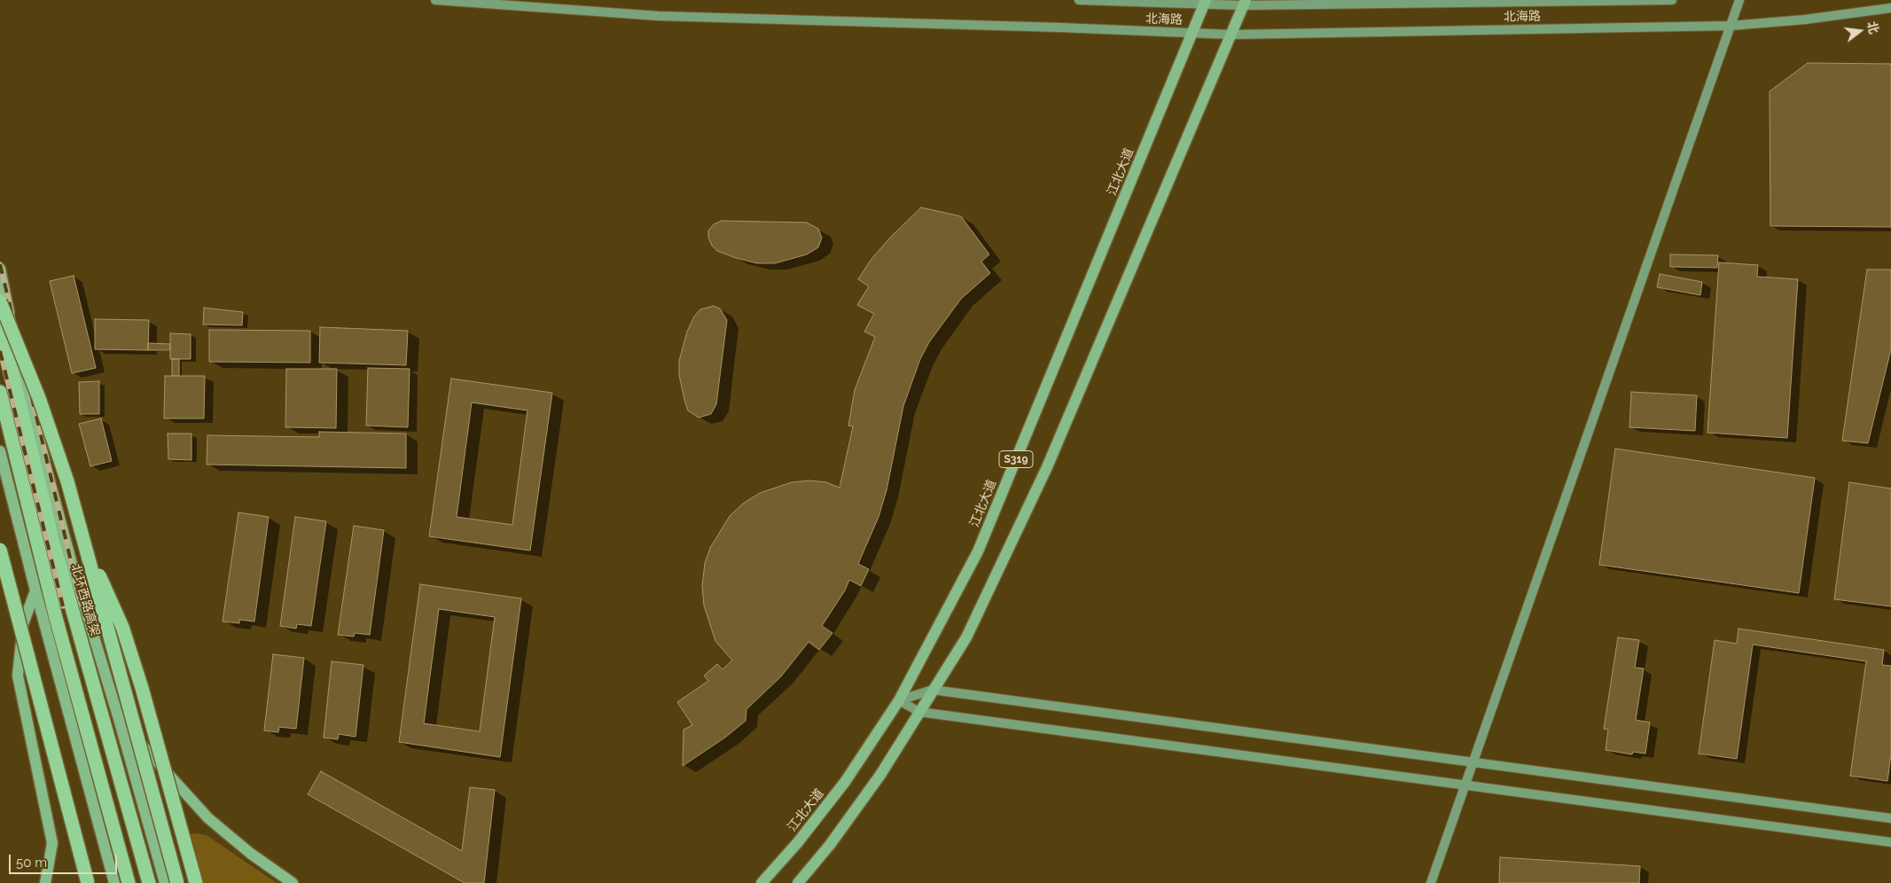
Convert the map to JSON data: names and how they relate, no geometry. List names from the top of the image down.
{
  "streets": {
    "highway": ["北环西路高架"],
    "main road": ["江北大道", "S319"],
    "street": ["北海路"]
  },
  "crossings": [
    ["北海路", "江北大道"],
    ["北海路", "S319"]
  ],
  "scale_bar": "50 m",
  "north": "right"
}
